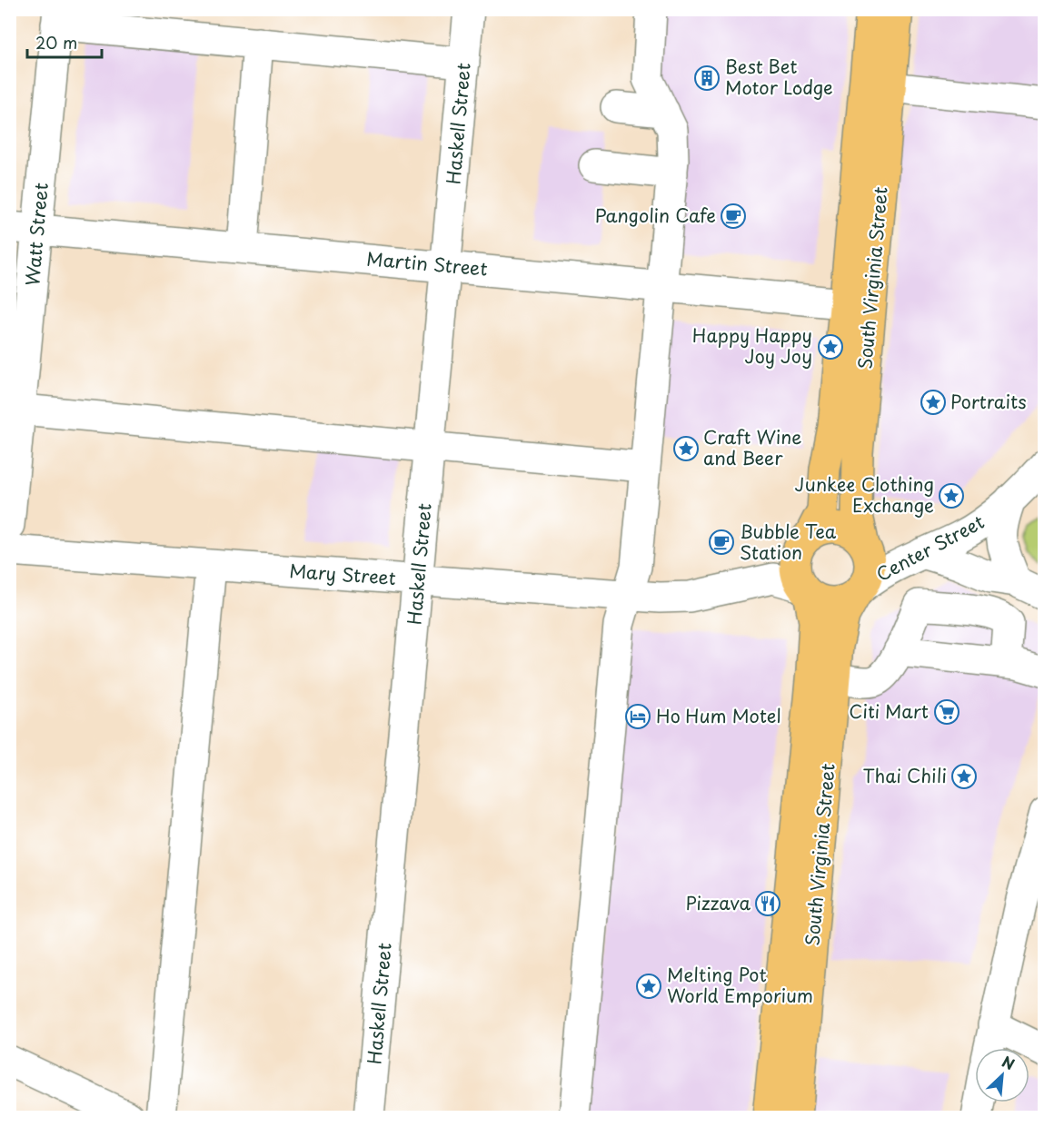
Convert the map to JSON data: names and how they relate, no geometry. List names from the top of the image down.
{
  "streets": {
    "main road": ["South Virginia Street"],
    "street": [
      "Haskell Street",
      "Watt Street",
      "Martin Street",
      "Center Street",
      "Mary Street"
    ]
  },
  "crossings": [
    ["Haskell Street", "Martin Street"],
    ["Haskell Street", "Mary Street"],
    ["Watt Street", "Martin Street"],
    ["Martin Street", "South Virginia Street"],
    ["South Virginia Street", "Center Street"],
    ["South Virginia Street", "Mary Street"],
    ["Center Street", "Mary Street"]
  ],
  "places": {
    "building": ["Best Bet Motor Lodge"],
    "cafe": ["Pangolin Cafe", "Bubble Tea Station"],
    "place": [
      "Happy Happy Joy Joy",
      "Portraits",
      "Craft Wine and Beer",
      "Junkee Clothing Exchange",
      "Thai Chili",
      "Melting Pot World Emporium"
    ],
    "supermarket": ["Citi Mart"],
    "hotel": ["Ho Hum Motel"],
    "restaurant": ["Pizzava"]
  },
  "scale_bar": "20 m",
  "north": "top right"
}
